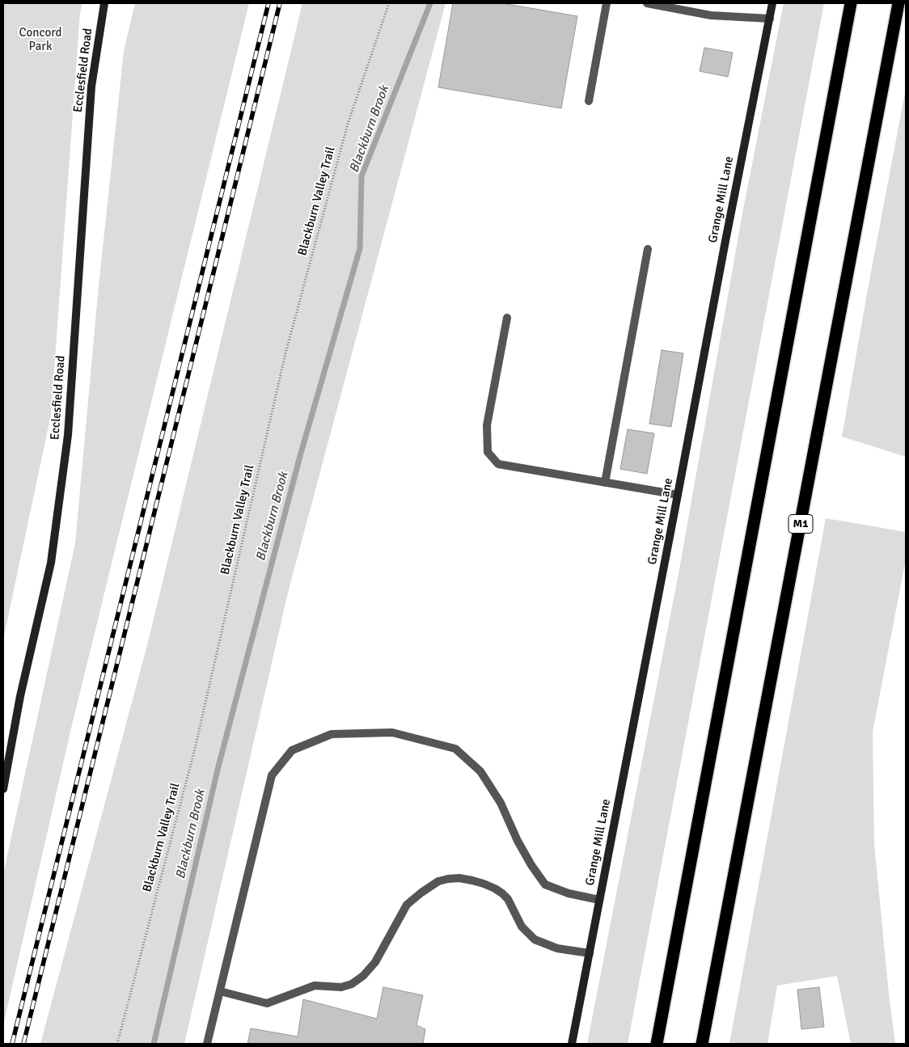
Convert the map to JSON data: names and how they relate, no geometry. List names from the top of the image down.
{
  "streets": {
    "highway": ["M1"],
    "street": ["Ecclesfield Road", "Grange Mill Lane"],
    "path": ["Blackburn Valley Trail"]
  },
  "water": ["Blackburn Brook"],
  "parks": ["Concord Park"]
}
